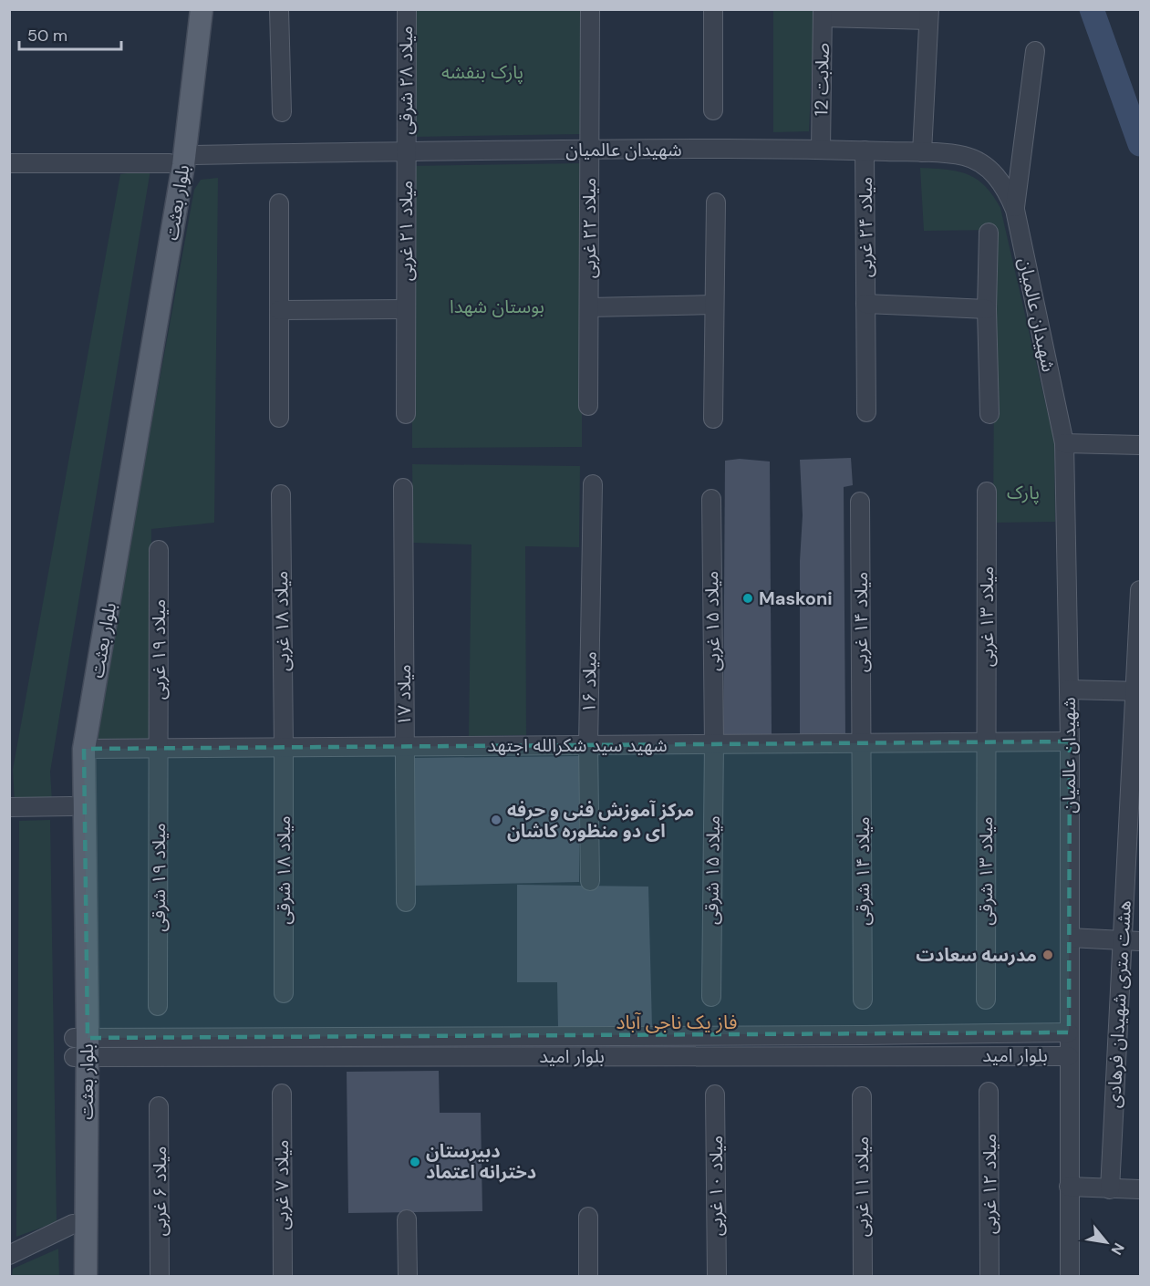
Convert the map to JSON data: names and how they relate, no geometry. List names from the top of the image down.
{
  "streets": {
    "main road": ["بلوار بعثت"],
    "street": [
      "صلابت 12",
      "میلاد ۲۸ شرقی",
      "شهیدان عالمیان",
      "میلاد ۲۴ غربی",
      "میلاد ۲۲ غربی",
      "میلاد ۲۱ غربی",
      "میلاد ۱۳ غربی",
      "میلاد ۱۸ غربی",
      "میلاد ۱۵ غربی",
      "میلاد ۱۴ غربی",
      "میلاد ۱۹ غربی",
      "میلاد ۱۶",
      "میلاد ۱۷",
      "شهید سید شکرالله اجتهد",
      "میلاد ۱۸ شرقی",
      "میلاد ۱۵ شرقی",
      "میلاد ۱۴ شرقی",
      "میلاد ۱۳ شرقی",
      "میلاد ۱۹ شرقی",
      "هشت متری شهیدان فرهادی",
      "بلوار امید",
      "میلاد ۱۲ غربی",
      "میلاد ۷ غربی",
      "میلاد ۱۰ غربی",
      "میلاد ۱۱ غربی",
      "میلاد ۶ غربی"
    ]
  },
  "crossings": [
    ["صلابت 12", "شهیدان عالمیان"],
    ["میلاد ۲۸ شرقی", "شهیدان عالمیان"],
    ["میلاد ۲۸ شرقی", "میلاد ۲۱ غربی"],
    ["شهیدان عالمیان", "بلوار بعثت"],
    ["شهیدان عالمیان", "میلاد ۲۴ غربی"],
    ["شهیدان عالمیان", "میلاد ۲۲ غربی"],
    ["شهیدان عالمیان", "میلاد ۲۱ غربی"],
    ["شهیدان عالمیان", "شهید سید شکرالله اجتهد"],
    ["شهیدان عالمیان", "بلوار امید"],
    ["بلوار بعثت", "شهید سید شکرالله اجتهد"],
    ["بلوار بعثت", "بلوار امید"],
    ["میلاد ۱۳ غربی", "شهید سید شکرالله اجتهد"],
    ["میلاد ۱۳ غربی", "میلاد ۱۳ شرقی"],
    ["میلاد ۱۸ غربی", "شهید سید شکرالله اجتهد"],
    ["میلاد ۱۸ غربی", "میلاد ۱۸ شرقی"],
    ["میلاد ۱۵ غربی", "شهید سید شکرالله اجتهد"],
    ["میلاد ۱۵ غربی", "میلاد ۱۵ شرقی"],
    ["میلاد ۱۴ غربی", "شهید سید شکرالله اجتهد"],
    ["میلاد ۱۴ غربی", "میلاد ۱۴ شرقی"],
    ["میلاد ۱۹ غربی", "شهید سید شکرالله اجتهد"],
    ["میلاد ۱۹ غربی", "میلاد ۱۹ شرقی"],
    ["میلاد ۱۶", "شهید سید شکرالله اجتهد"],
    ["میلاد ۱۷", "شهید سید شکرالله اجتهد"],
    ["شهید سید شکرالله اجتهد", "میلاد ۱۸ شرقی"],
    ["شهید سید شکرالله اجتهد", "میلاد ۱۵ شرقی"],
    ["شهید سید شکرالله اجتهد", "میلاد ۱۴ شرقی"],
    ["شهید سید شکرالله اجتهد", "میلاد ۱۳ شرقی"],
    ["شهید سید شکرالله اجتهد", "میلاد ۱۹ شرقی"]
  ],
  "districts": ["فاز یک ناجی آباد"],
  "parks": ["پارک بنفشه", "بوستان شهدا", "پارک"],
  "places": [
    "Maskoni",
    "مرکز آموزش فنی و حرفه ای دو منظوره کاشان",
    "مدرسه سعادت",
    "دبیرستان دخترانه اعتماد"
  ],
  "scale_bar": "50 m",
  "north": "bottom right"
}
